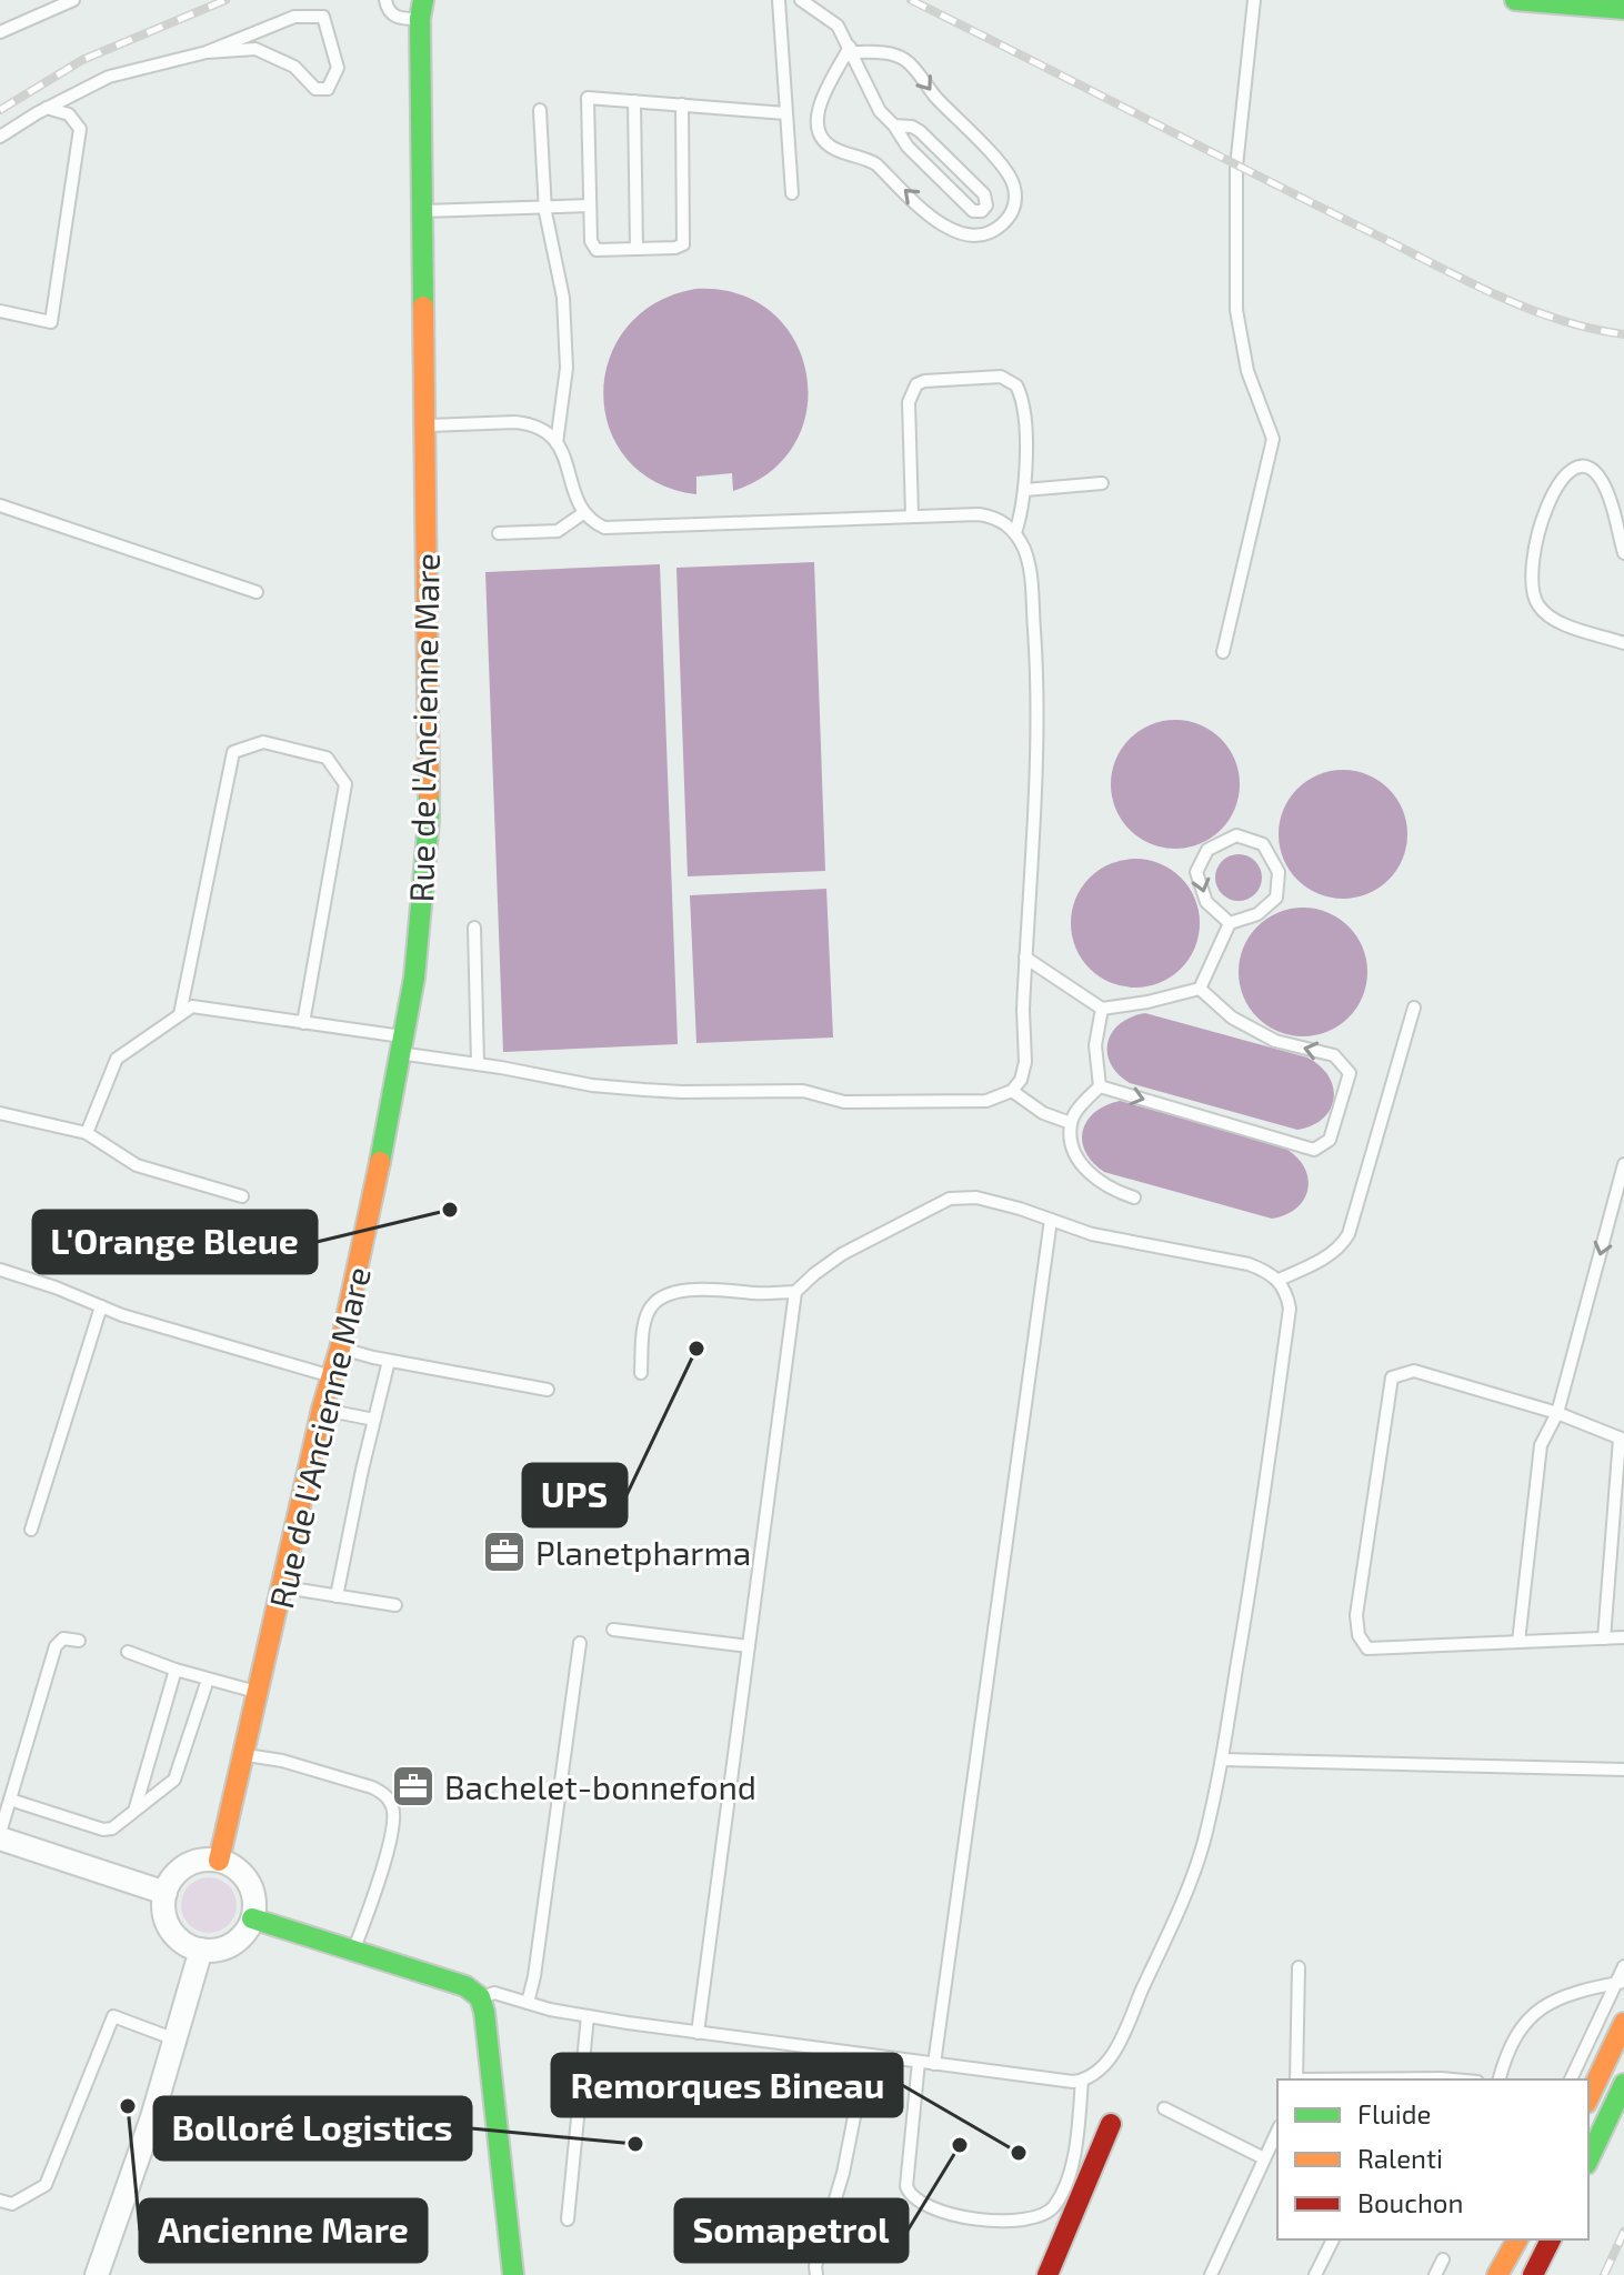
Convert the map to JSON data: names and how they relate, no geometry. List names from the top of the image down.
{
  "streets": {
    "street": ["Rue de l'Ancienne Mare"]
  },
  "places": {
    "other": [
      "L'Orange Bleue",
      "UPS",
      "Ancienne Mare",
      "Bolloré Logistics",
      "Somapetrol",
      "Remorques Bineau"
    ],
    "office": ["Planetpharma", "Bachelet-bonnefond"]
  },
  "legend": ["Fluide", "Ralenti", "Bouchon"]
}
